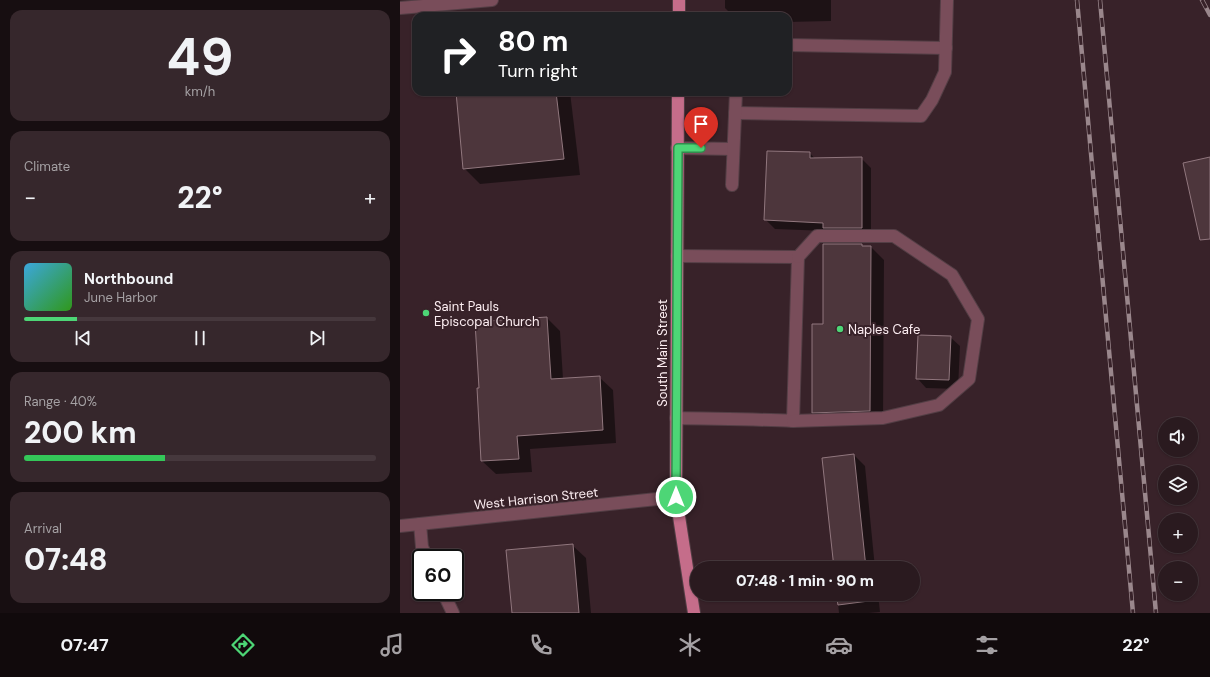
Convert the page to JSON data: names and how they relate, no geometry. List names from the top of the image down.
{
  "streets": {
    "main road": ["South Main Street"],
    "street": ["West Harrison Street"]
  },
  "crossings": [
    ["South Main Street", "West Harrison Street"]
  ],
  "places": ["Saint Pauls Episcopal Church", "Naples Cafe"],
  "page": {
    "tile": [
      ["49", "km/h"],
      "Climate",
      ["Range · 40%", "200 km"],
      ["Arrival", "07:48"]
    ],
    "turn": ["80 m", "Turn right"],
    "heat": ["−", "22°", "+"],
    "song": ["Northbound", "June Harbor"],
    "map_buttons": ["+", "−"],
    "limit": "60",
    "trip": "07:48 · 1 min · 90 m",
    "tabs": ["07:47", "22°"]
  }
}
